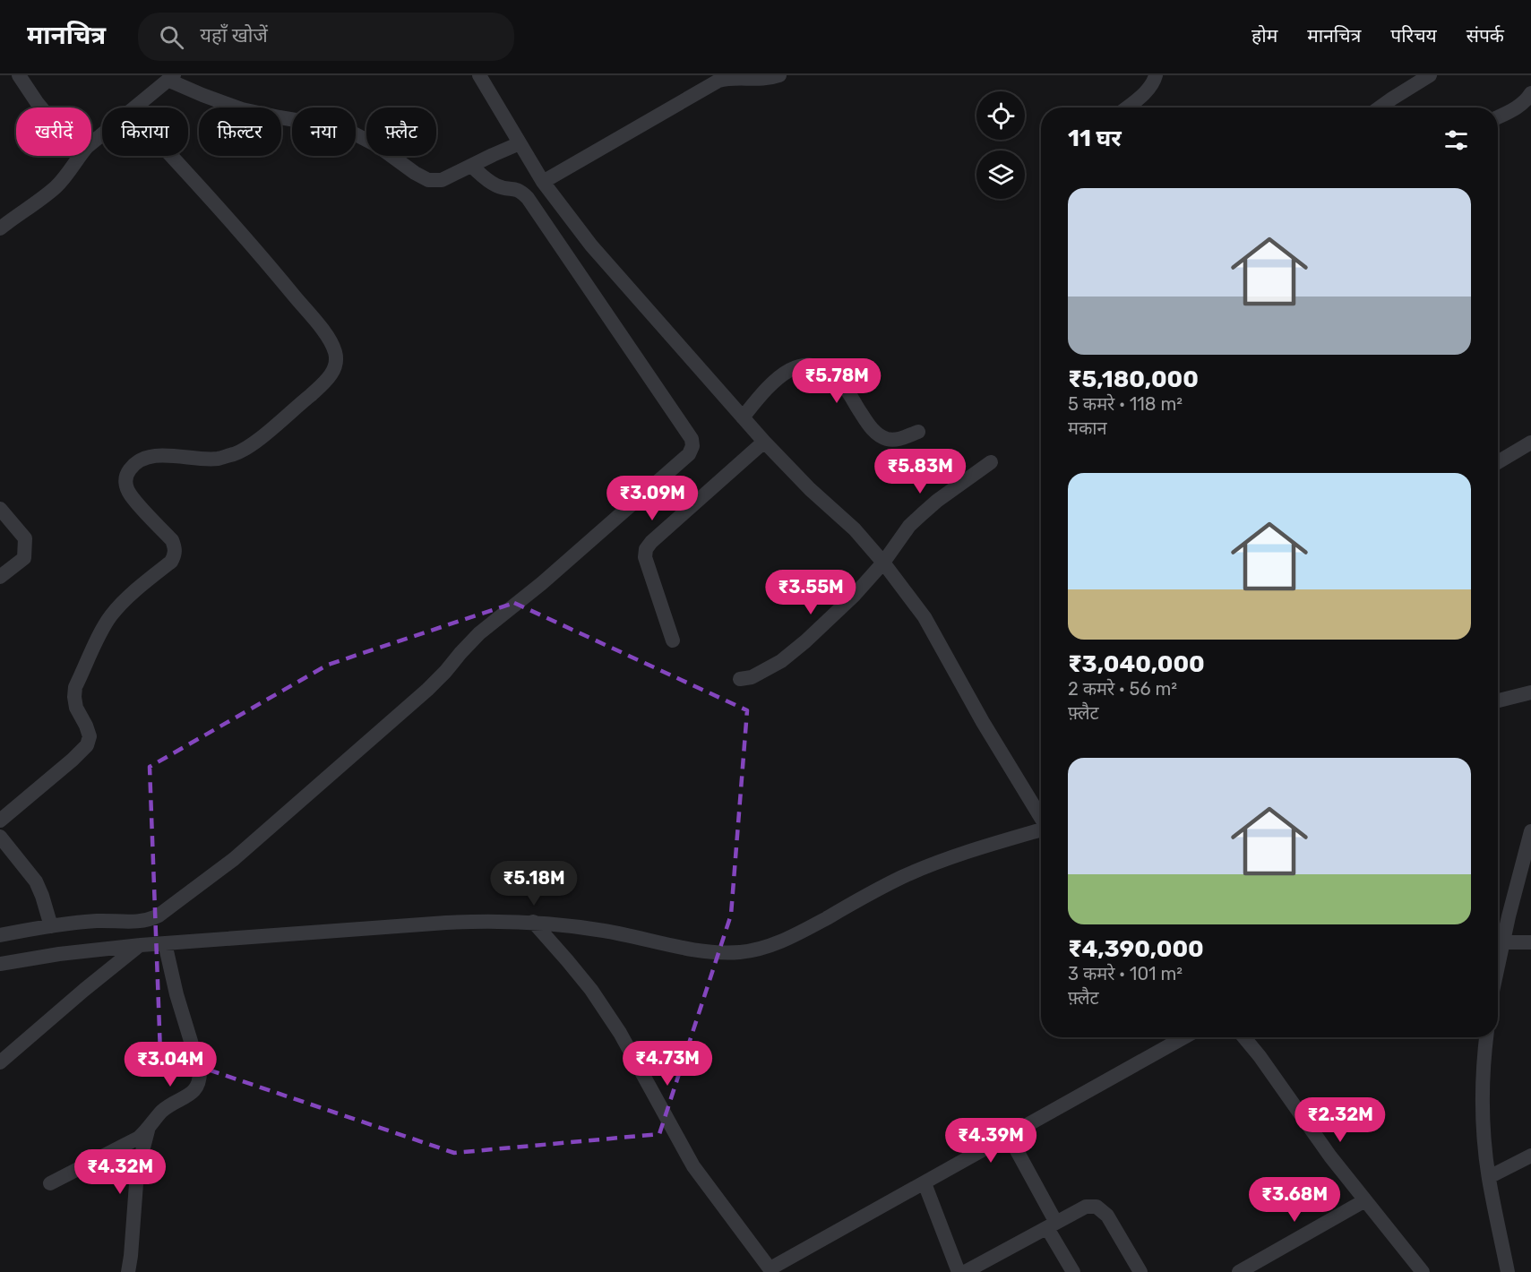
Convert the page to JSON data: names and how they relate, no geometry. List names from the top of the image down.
{
  "page": {
    "header": "मानचित्र",
    "search": "यहाँ खोजें",
    "nav": [
      "होम",
      "मानचित्र",
      "परिचय",
      "संपर्क"
    ],
    "chip": [
      "खरीदें",
      "किराया",
      "फ़िल्टर",
      "नया",
      "फ़्लैट"
    ],
    "heading": "11 घर",
    "list": [
      {
        "name": "₹5,180,000",
        "note": "5 कमरे · 118 m² · मकान"
      },
      {
        "name": "₹3,040,000",
        "note": "2 कमरे · 56 m² · फ़्लैट"
      },
      {
        "name": "₹4,390,000",
        "note": "3 कमरे · 101 m² · फ़्लैट"
      }
    ],
    "price": [
      "₹5.78M",
      "₹5.83M",
      "₹3.09M",
      "₹3.55M",
      "₹5.18M",
      "₹4.73M",
      "₹3.04M",
      "₹2.32M",
      "₹4.39M",
      "₹4.32M",
      "₹3.68M"
    ]
  }
}
